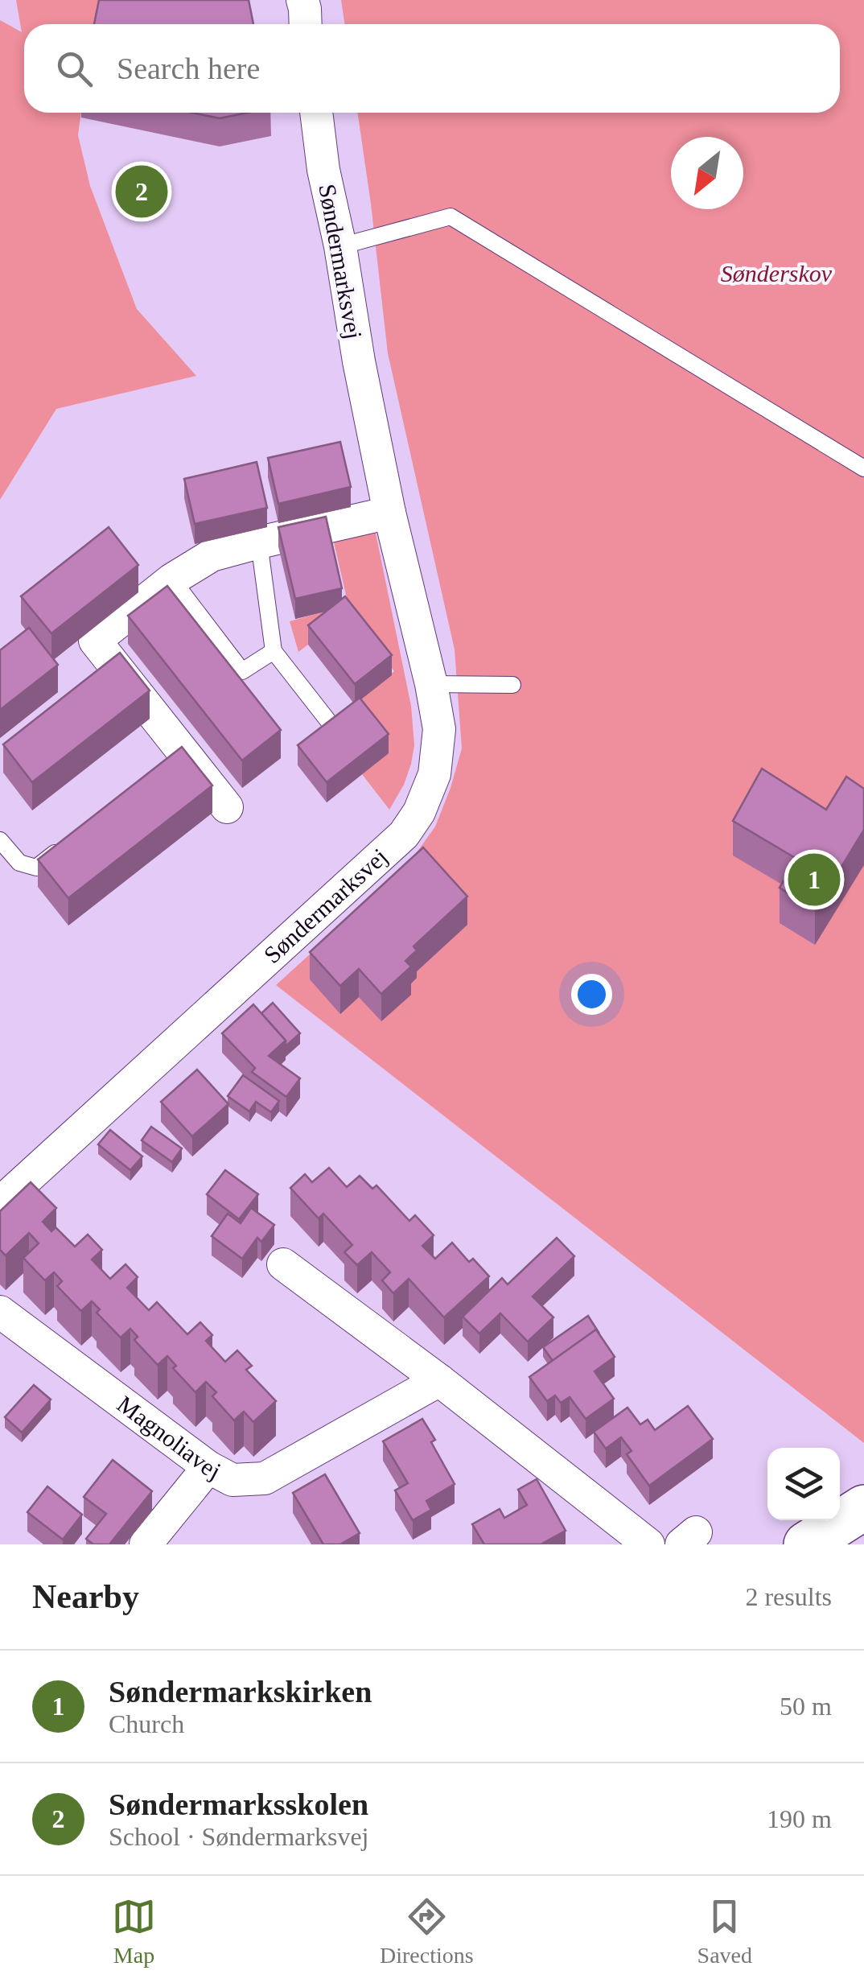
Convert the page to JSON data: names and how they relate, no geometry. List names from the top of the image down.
{
  "streets": {
    "street": ["Søndermarksvej", "Magnoliavej"]
  },
  "parks": ["Sønderskov"],
  "north": "bottom left",
  "page": {
    "search": "Search here",
    "pins": ["2", "1"],
    "heading": ["Nearby", "2 results"],
    "list": [
      {
        "mark": "1",
        "name": "Søndermarkskirken",
        "note": "Church",
        "value": "50 m"
      },
      {
        "mark": "2",
        "name": "Søndermarksskolen",
        "note": "School · Søndermarksvej",
        "value": "190 m"
      }
    ],
    "nav": ["Map", "Directions", "Saved"]
  }
}
